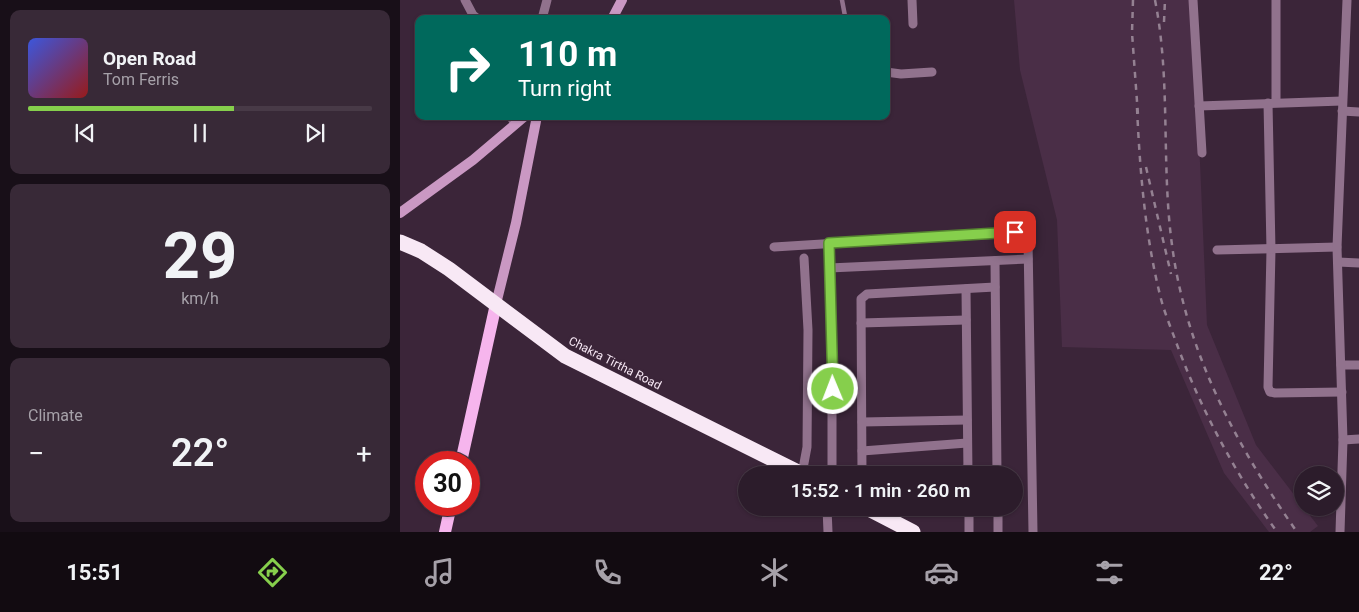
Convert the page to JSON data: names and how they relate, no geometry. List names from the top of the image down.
{
  "streets": {
    "highway": ["Chakra Tirtha Road"]
  },
  "page": {
    "turn": ["110 m", "Turn right"],
    "song": ["Open Road", "Tom Ferris"],
    "tile": [
      ["29", "km/h"],
      "Climate"
    ],
    "heat": ["−", "22°", "+"],
    "limit": "30",
    "trip": "15:52 · 1 min · 260 m",
    "tabs": ["15:51", "22°"]
  }
}
